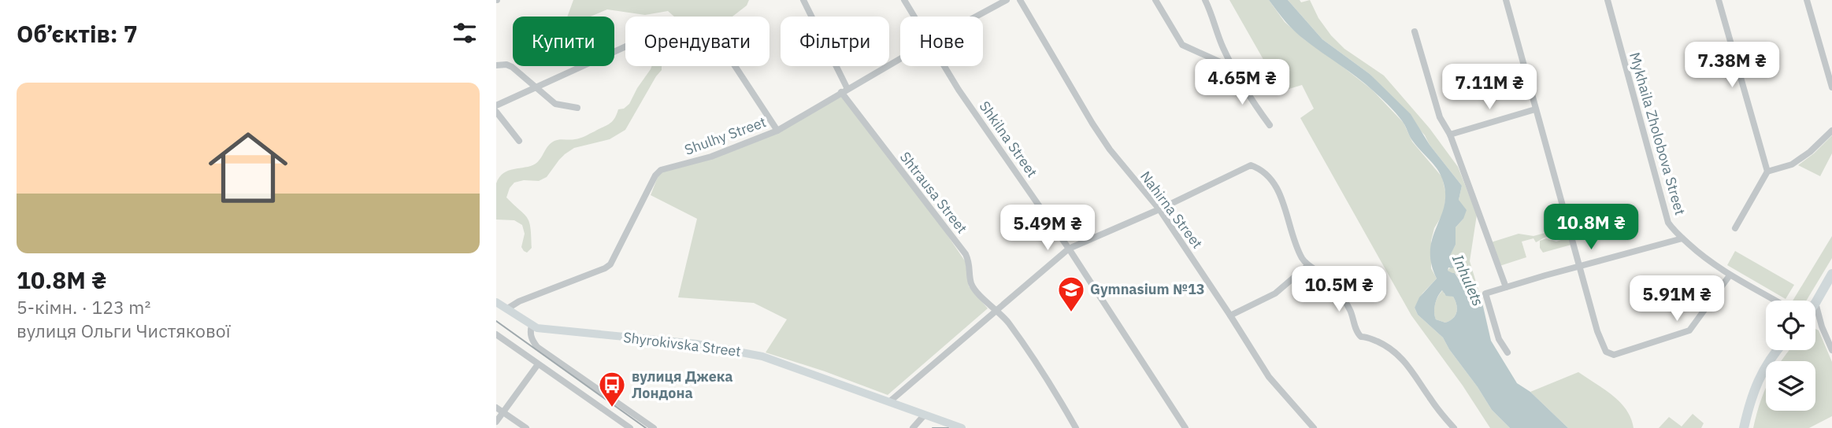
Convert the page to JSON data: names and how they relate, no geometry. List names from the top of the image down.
{
  "streets": {
    "main road": ["Shyrokivska Street"],
    "street": [
      "Mykhaila Zholobova Street",
      "Shulhy Street",
      "Shkilna Street",
      "Shtrausa Street",
      "Nahirna Street"
    ]
  },
  "crossings": [
    ["Shulhy Street", "Shtrausa Street"],
    ["Shulhy Street", "Shyrokivska Street"]
  ],
  "water": ["Inhulets"],
  "places": {
    "school or university": ["Gymnasium №13"],
    "bus stop": ["вулиця Джека Лондона"]
  },
  "page": {
    "heading": "Об’єктів: 7",
    "chip": [
      "Купити",
      "Орендувати",
      "Фільтри",
      "Нове"
    ],
    "price": [
      "7.38M ₴",
      "4.65M ₴",
      "7.11M ₴",
      "10.8M ₴",
      "5.49M ₴",
      "10.5M ₴",
      "5.91M ₴"
    ],
    "list": [
      {
        "name": "10.8M ₴",
        "note": "5-кімн. · 123 m² · вулиця Ольги Чистякової"
      }
    ]
  }
}
